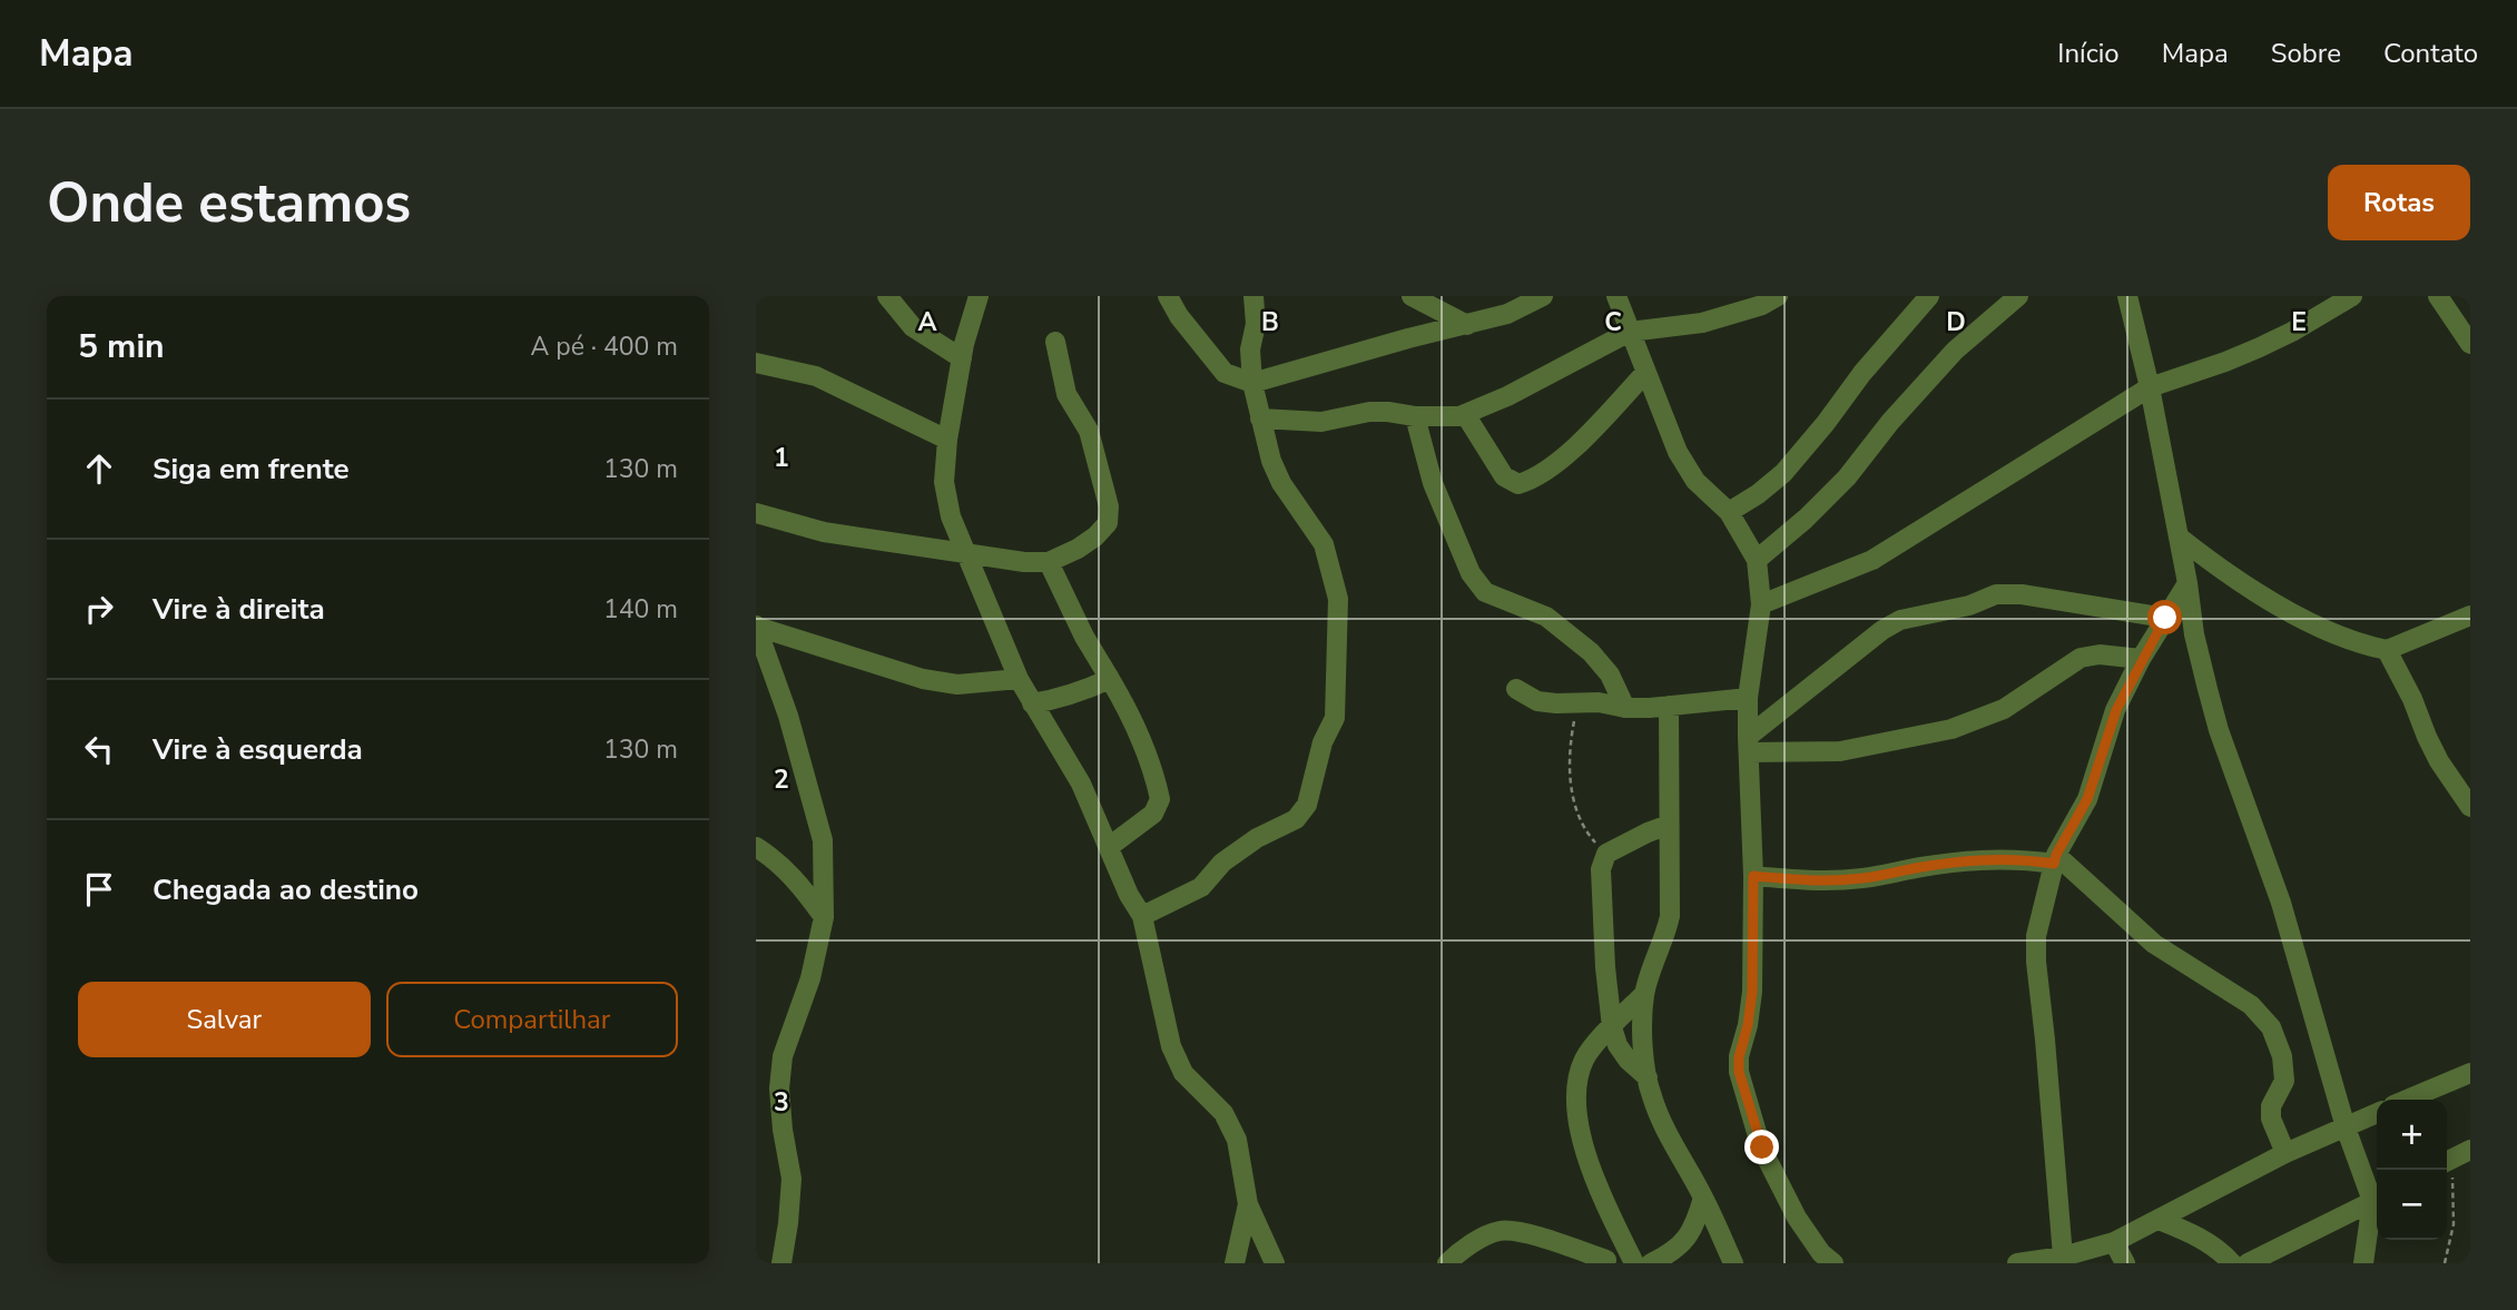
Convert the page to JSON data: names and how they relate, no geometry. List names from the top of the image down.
{
  "page": {
    "header": "Mapa",
    "nav": [
      "Início",
      "Mapa",
      "Sobre",
      "Contato"
    ],
    "buttons": [
      "Rotas",
      ["Salvar", "Compartilhar"]
    ],
    "title": "Onde estamos",
    "heading": ["5 min", "A pé · 400 m"],
    "list": [
      ["Siga em frente", "130 m"],
      ["Vire à direita", "140 m"],
      ["Vire à esquerda", "130 m"],
      "Chegada ao destino"
    ],
    "map_buttons": ["+", "−"]
  },
  "grid": {
    "columns": [
      "A",
      "B",
      "C",
      "D",
      "E"
    ],
    "rows": ["1", "2", "3"]
  }
}
